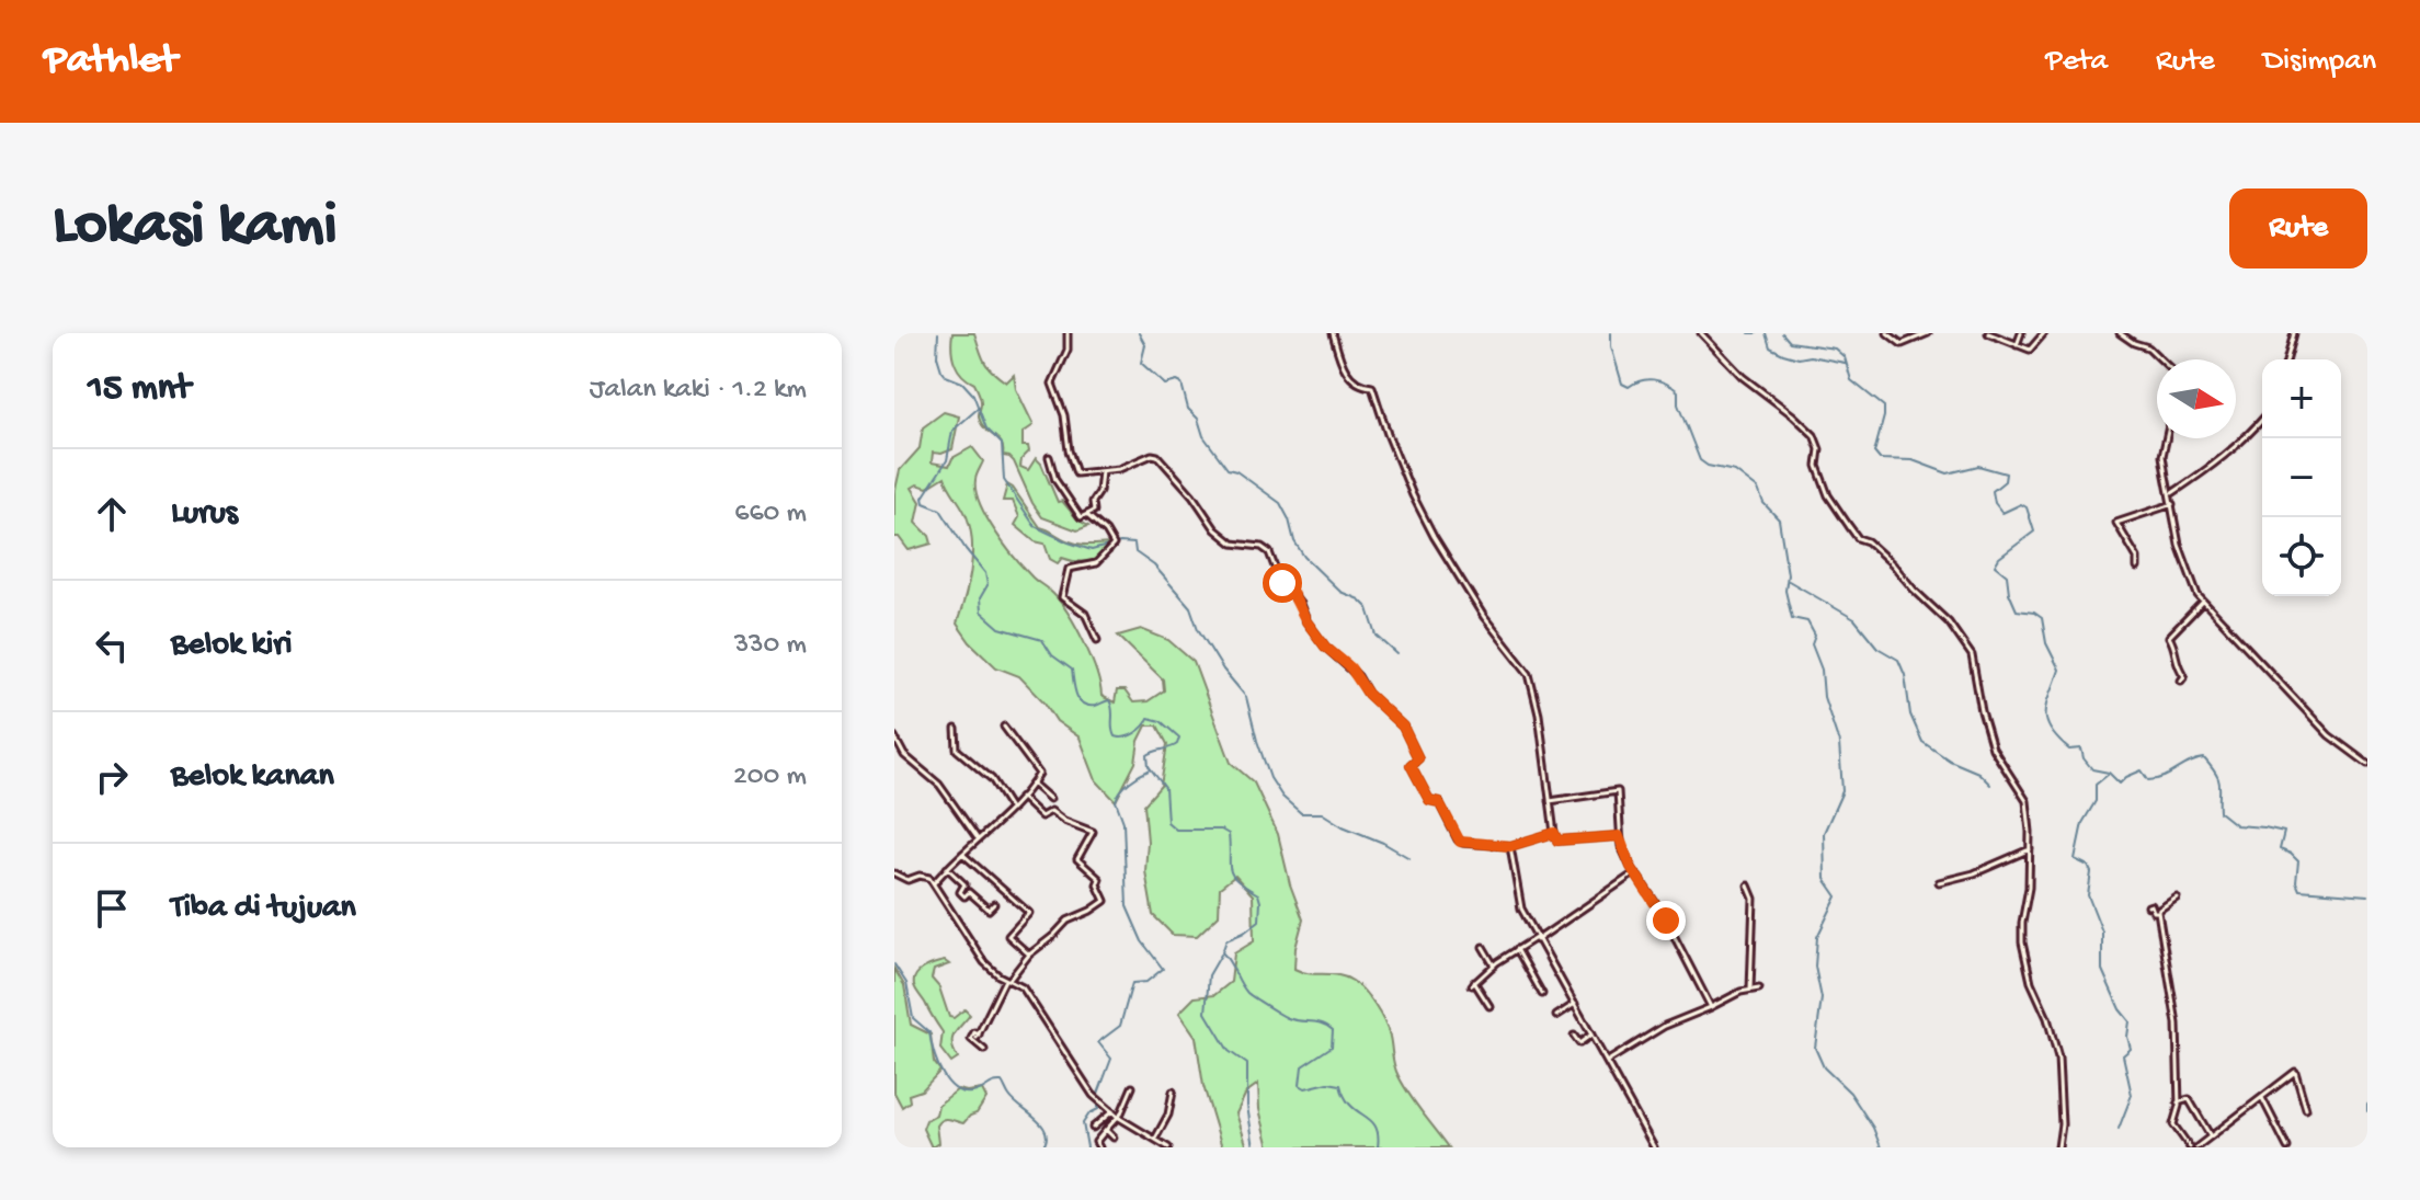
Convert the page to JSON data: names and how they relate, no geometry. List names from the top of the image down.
{
  "north": "right",
  "page": {
    "header": "Pathlet",
    "nav": ["Peta", "Rute", "Disimpan"],
    "buttons": "Rute",
    "title": "Lokasi kami",
    "heading": ["15 mnt", "Jalan kaki · 1.2 km"],
    "map_buttons": ["+", "−"],
    "list": [
      ["Lurus", "660 m"],
      ["Belok kiri", "330 m"],
      ["Belok kanan", "200 m"],
      "Tiba di tujuan"
    ]
  }
}
